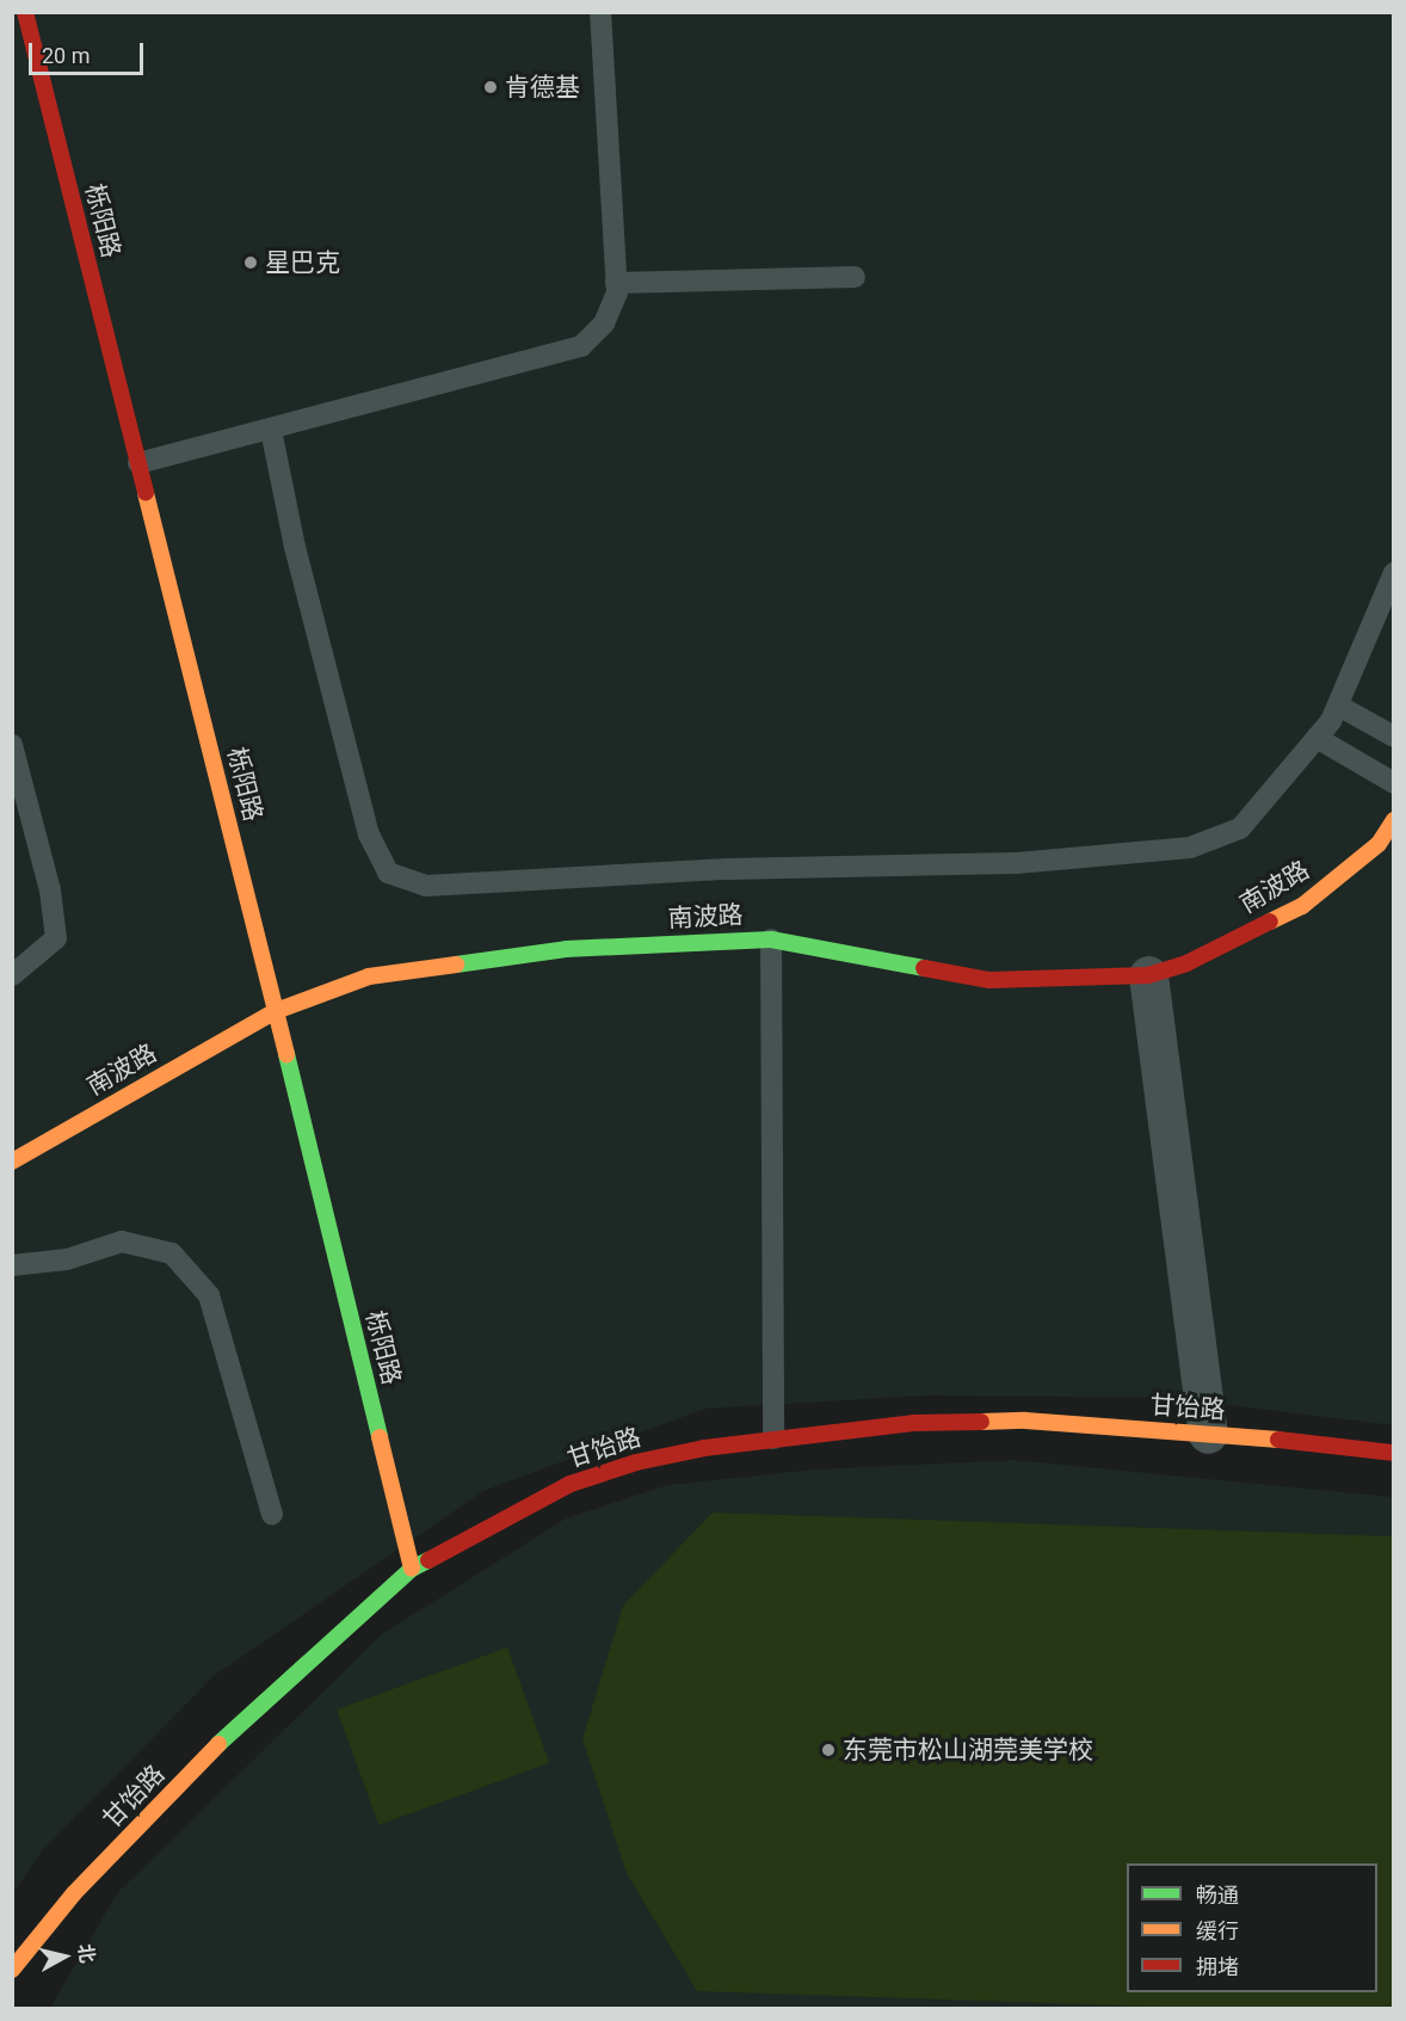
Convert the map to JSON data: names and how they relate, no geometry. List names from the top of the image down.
{
  "streets": {
    "street": ["栎阳路", "南波路", "甘饴路"]
  },
  "crossings": [
    ["栎阳路", "南波路"],
    ["栎阳路", "甘饴路"]
  ],
  "places": ["肯德基", "星巴克", "东莞市松山湖莞美学校"],
  "legend": ["畅通", "缓行", "拥堵"],
  "scale_bar": "20 m",
  "north": "right"
}
